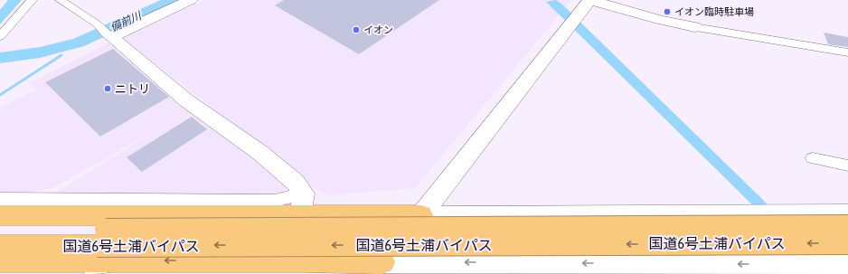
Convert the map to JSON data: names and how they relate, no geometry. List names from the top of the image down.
{
  "streets": {
    "highway": ["国道6号土浦バイパス"]
  },
  "water": ["備前川"],
  "places": ["イオン臨時駐車場", "イオン", "ニトリ"]
}
